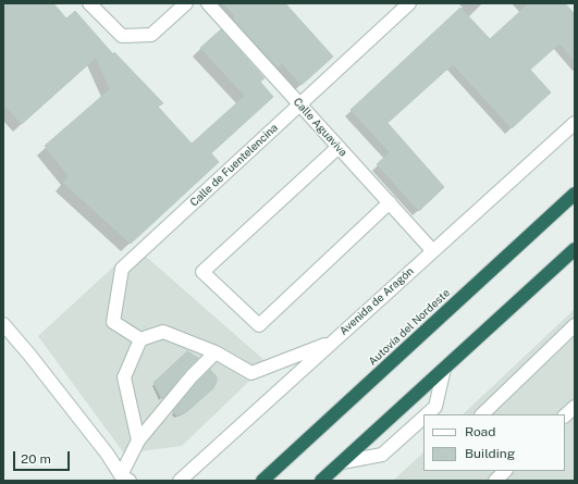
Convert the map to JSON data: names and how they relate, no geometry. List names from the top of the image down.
{
  "streets": {
    "highway": ["Autovía del Nordeste"],
    "street": ["Calle Aguaviva", "Calle de Fuentelencina", "Avenida de Aragón"]
  },
  "crossings": [
    ["Calle Aguaviva", "Calle de Fuentelencina"],
    ["Calle Aguaviva", "Avenida de Aragón"]
  ],
  "legend": ["Road", "Building"],
  "scale_bar": "20 m"
}
